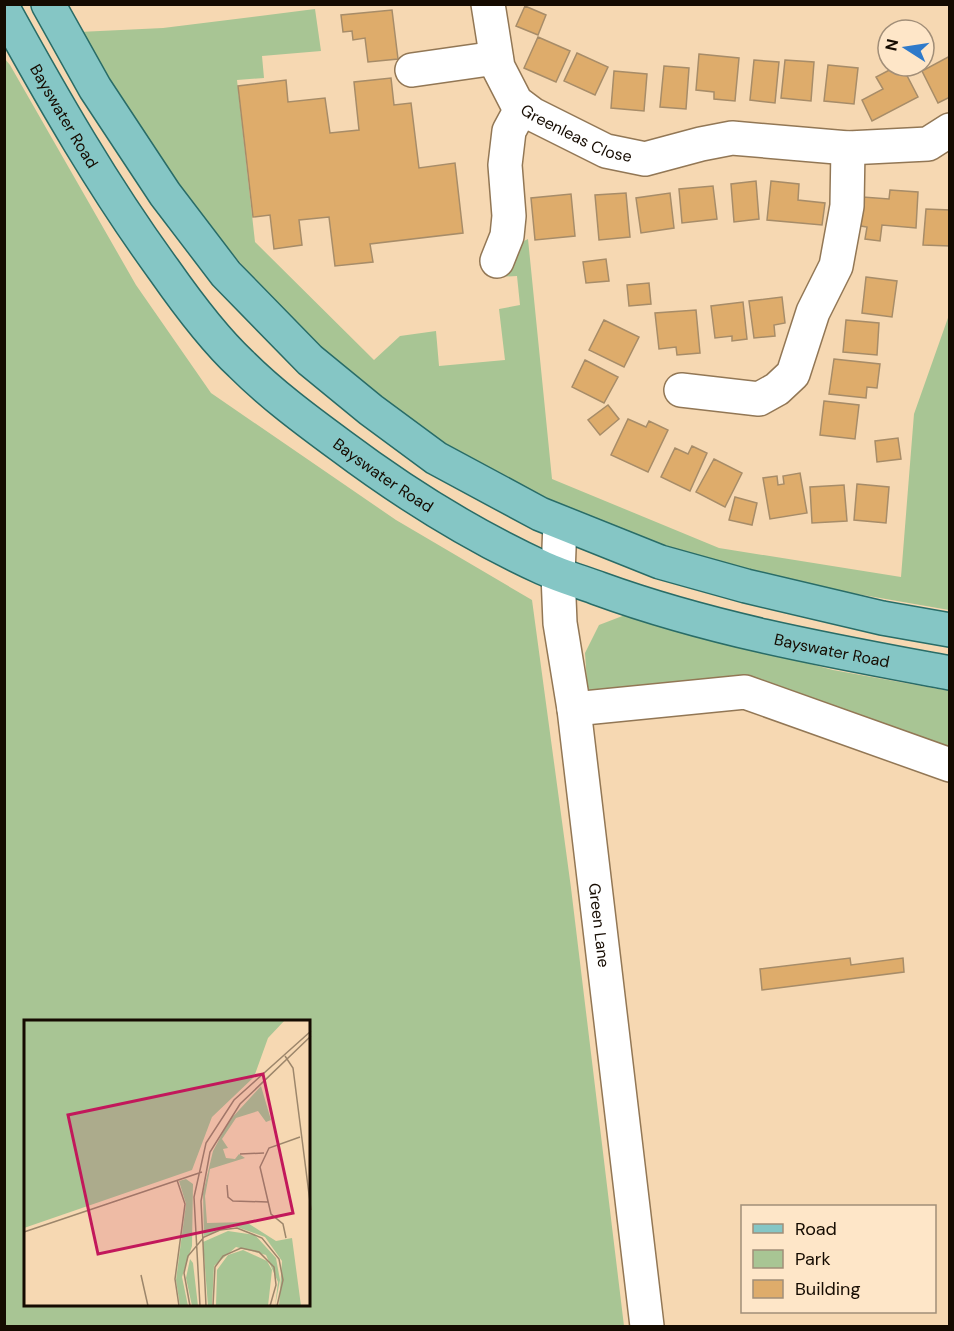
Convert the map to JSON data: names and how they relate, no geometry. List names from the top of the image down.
{
  "streets": {
    "main road": ["Bayswater Road"],
    "street": ["Greenleas Close", "Green Lane"]
  },
  "crossings": [
    ["Bayswater Road", "Green Lane"]
  ],
  "legend": ["Road", "Park", "Building"],
  "north": "left"
}
